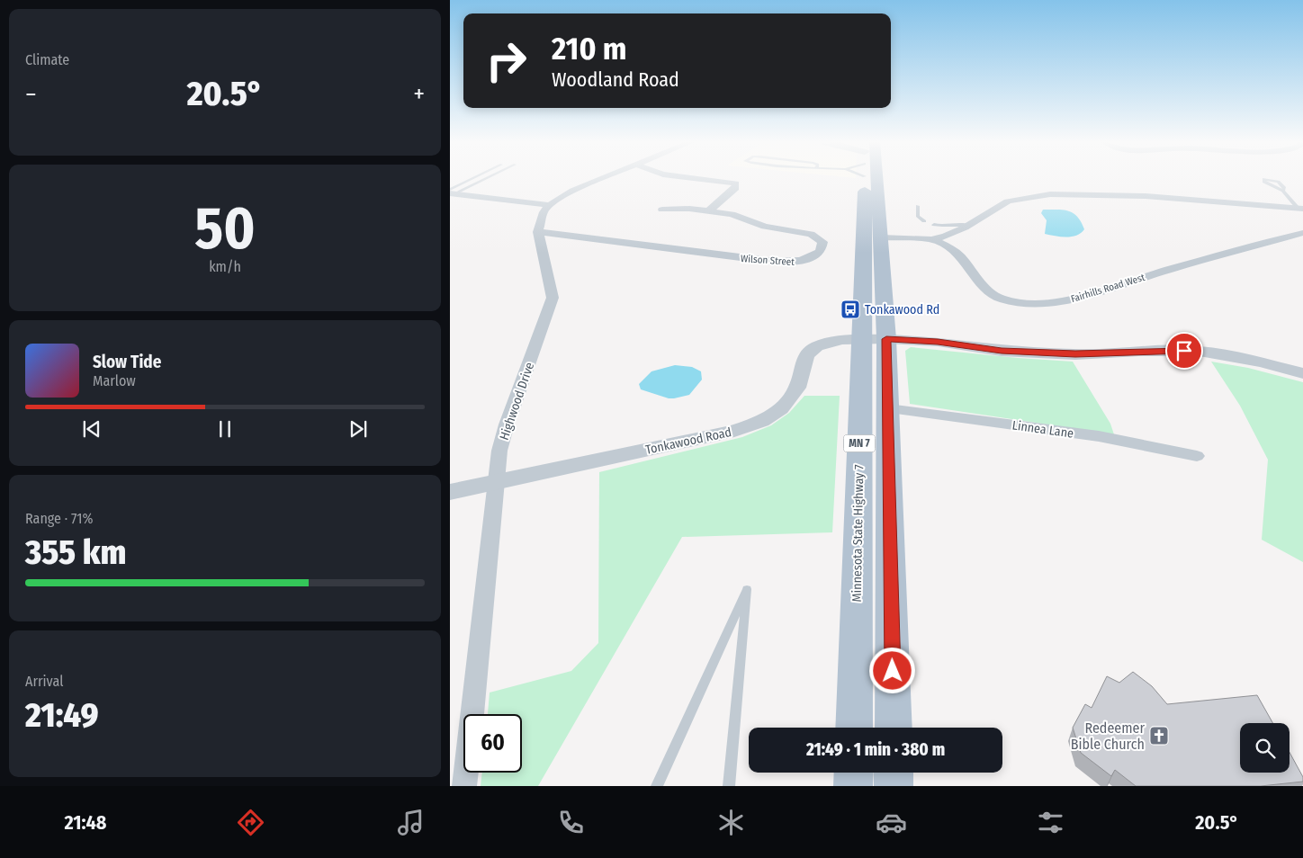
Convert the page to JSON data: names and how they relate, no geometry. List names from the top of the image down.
{
  "streets": {
    "main road": ["MN 7", "Minnesota State Highway 7"],
    "street": [
      "Wilson Street",
      "Fairhills Road West",
      "Highwood Drive",
      "Linnea Lane",
      "Tonkawood Road"
    ]
  },
  "crossings": [
    ["Wilson Street", "Highwood Drive"],
    ["Highwood Drive", "Tonkawood Road"],
    ["Linnea Lane", "MN 7"],
    ["Tonkawood Road", "MN 7"],
    ["Tonkawood Road", "Minnesota State Highway 7"]
  ],
  "places": {
    "bus stop": ["Tonkawood Rd"],
    "church": ["Redeemer Bible Church"]
  },
  "page": {
    "tile": [
      "Climate",
      ["50", "km/h"],
      ["Range · 71%", "355 km"],
      ["Arrival", "21:49"]
    ],
    "turn": ["210 m", "Woodland Road"],
    "heat": ["−", "20.5°", "+"],
    "song": ["Slow Tide", "Marlow"],
    "limit": "60",
    "trip": "21:49 · 1 min · 380 m",
    "tabs": ["21:48", "20.5°"]
  }
}
